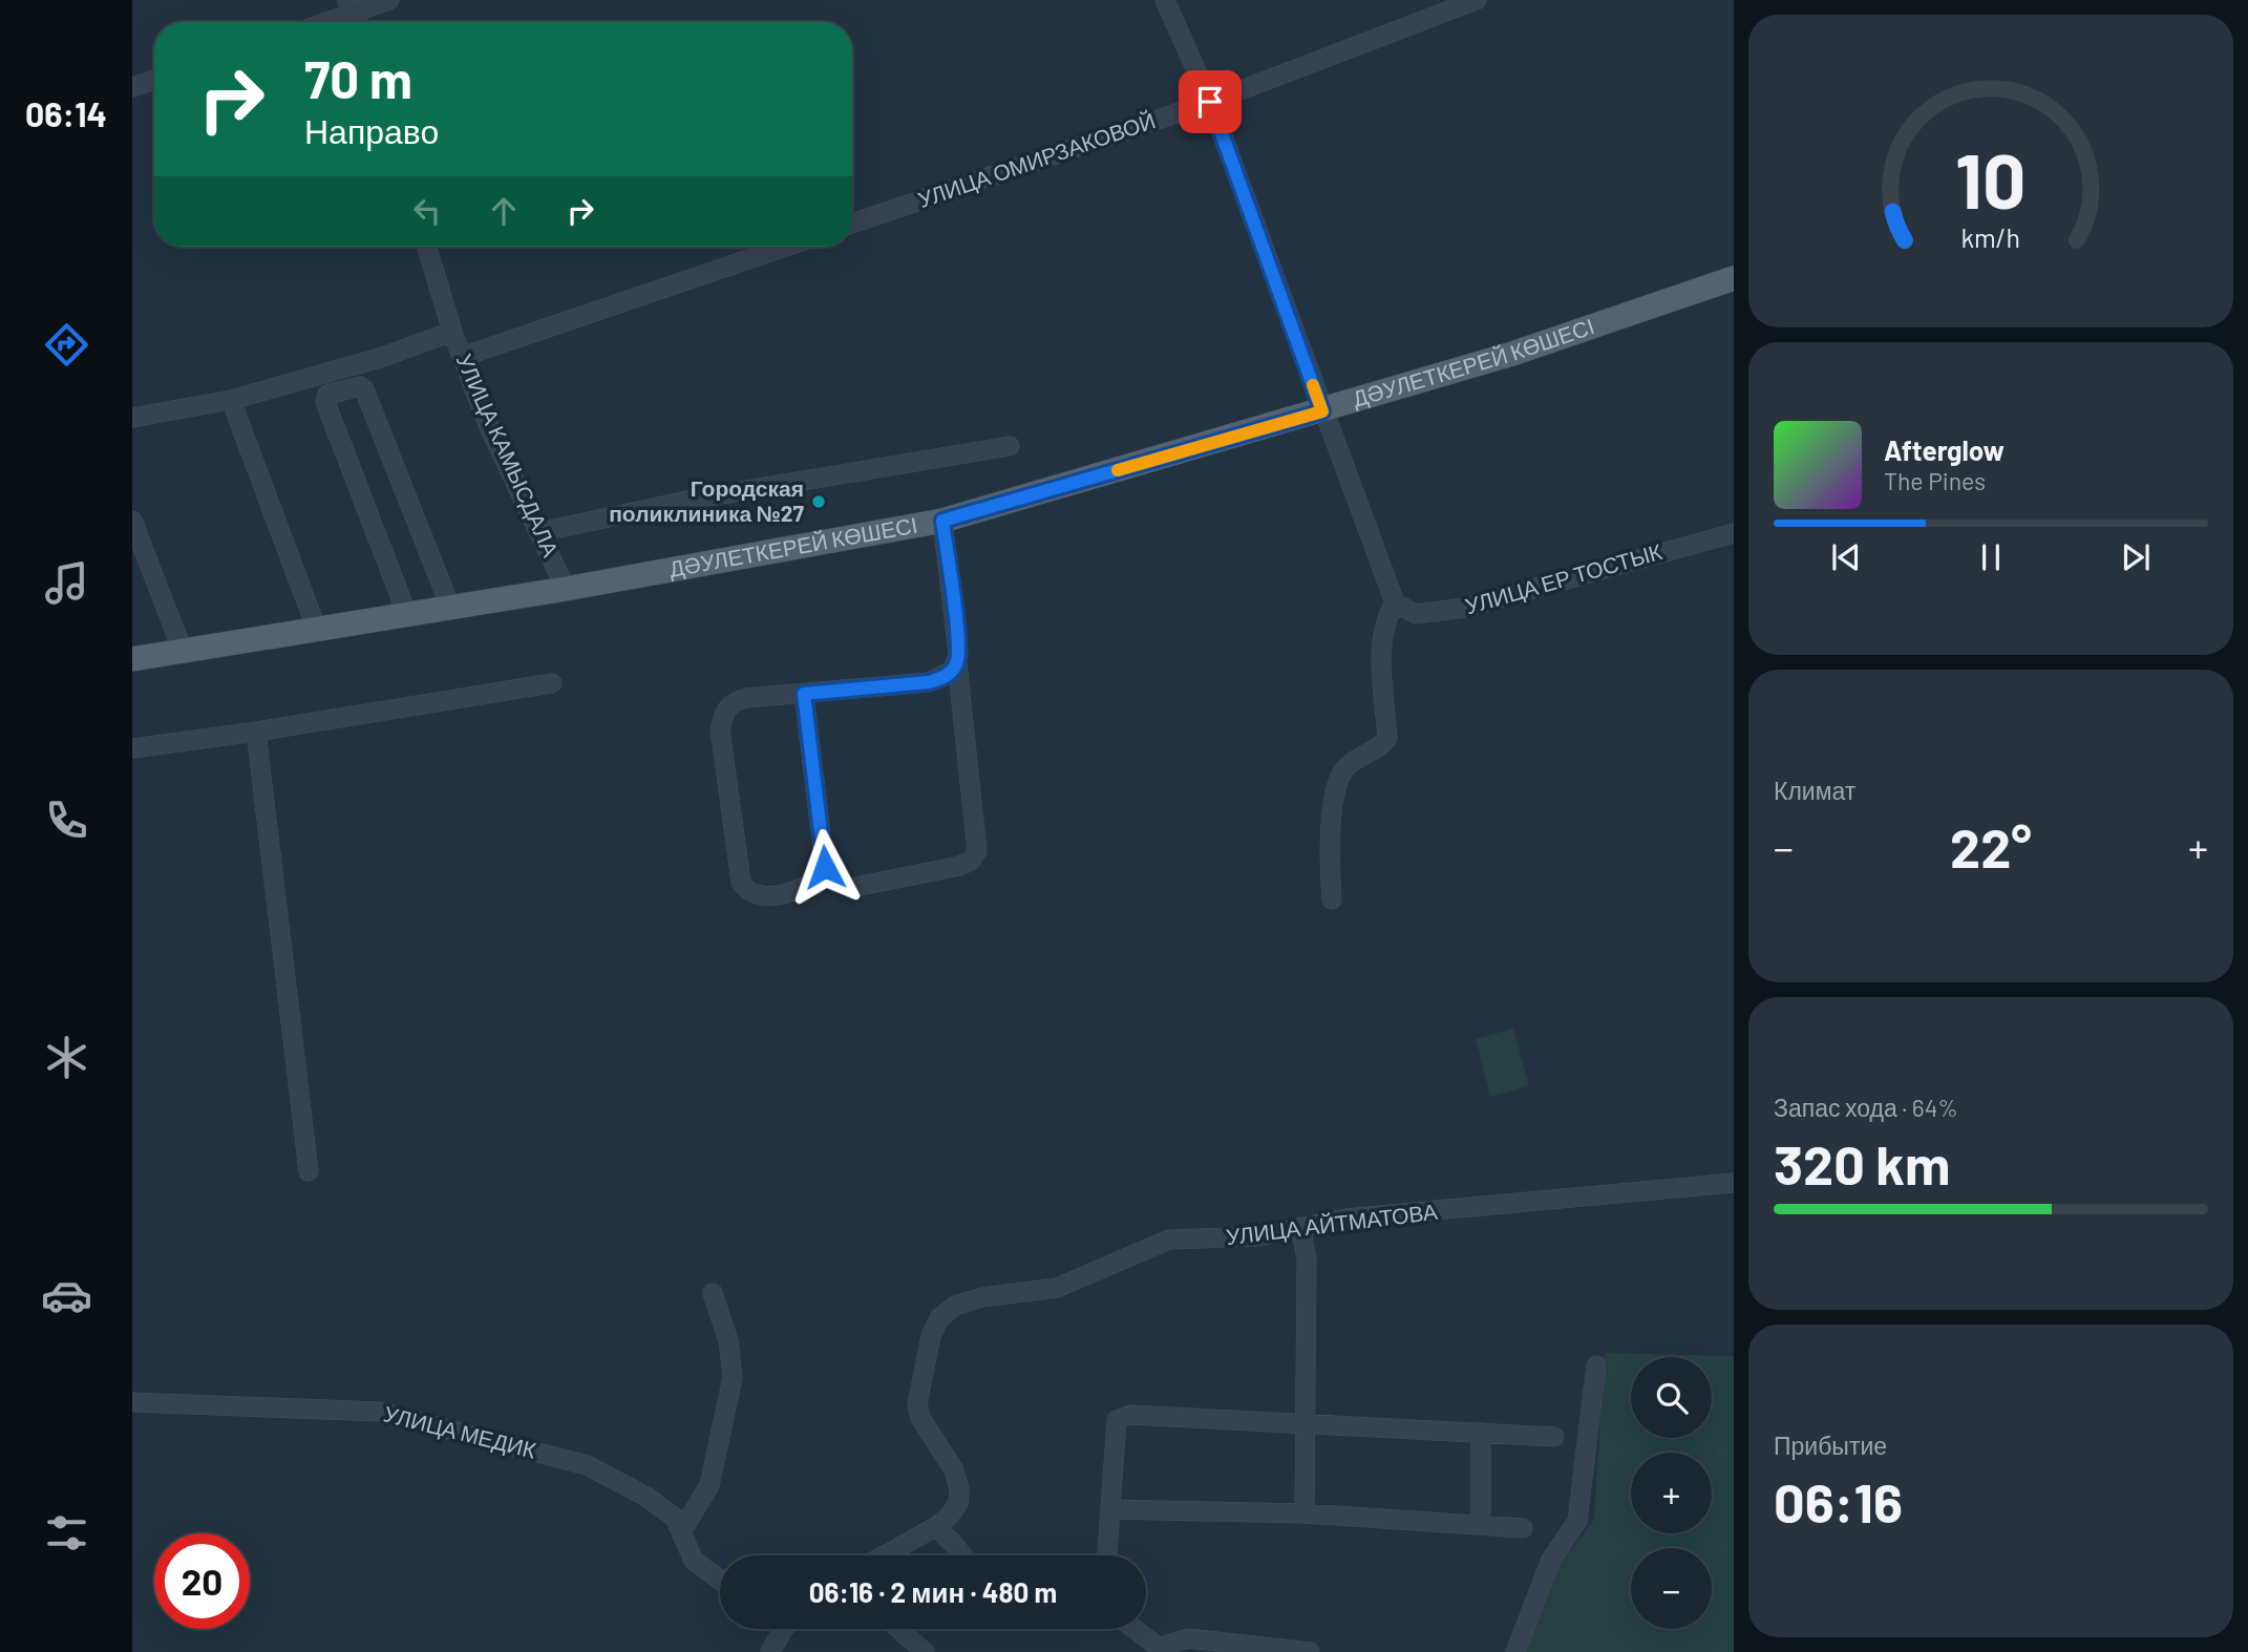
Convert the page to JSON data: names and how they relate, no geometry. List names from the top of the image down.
{
  "streets": {
    "main road": ["ДӘУЛЕТКЕРЕЙ КӨШЕСІ"],
    "street": [
      "УЛИЦА ОМИРЗАКОВОЙ",
      "УЛИЦА КАМЫСДАЛА",
      "УЛИЦА ЕР ТОСТЫК",
      "УЛИЦА АЙТМАТОВА",
      "УЛИЦА МЕДИК"
    ]
  },
  "crossings": [
    ["ДӘУЛЕТКЕРЕЙ КӨШЕСІ", "УЛИЦА КАМЫСДАЛА"]
  ],
  "places": ["Городская поликлиника №27"],
  "page": {
    "tabs": "06:14",
    "turn": ["70 m", "Направо"],
    "song": ["Afterglow", "The Pines"],
    "tile": [
      "Климат",
      ["Запас хода · 64%", "320 km"],
      ["Прибытие", "06:16"]
    ],
    "heat": ["−", "22°", "+"],
    "map_buttons": ["+", "−"],
    "limit": "20",
    "trip": "06:16 · 2 мин · 480 m",
    "gauge": ["10", "km/h"]
  }
}
